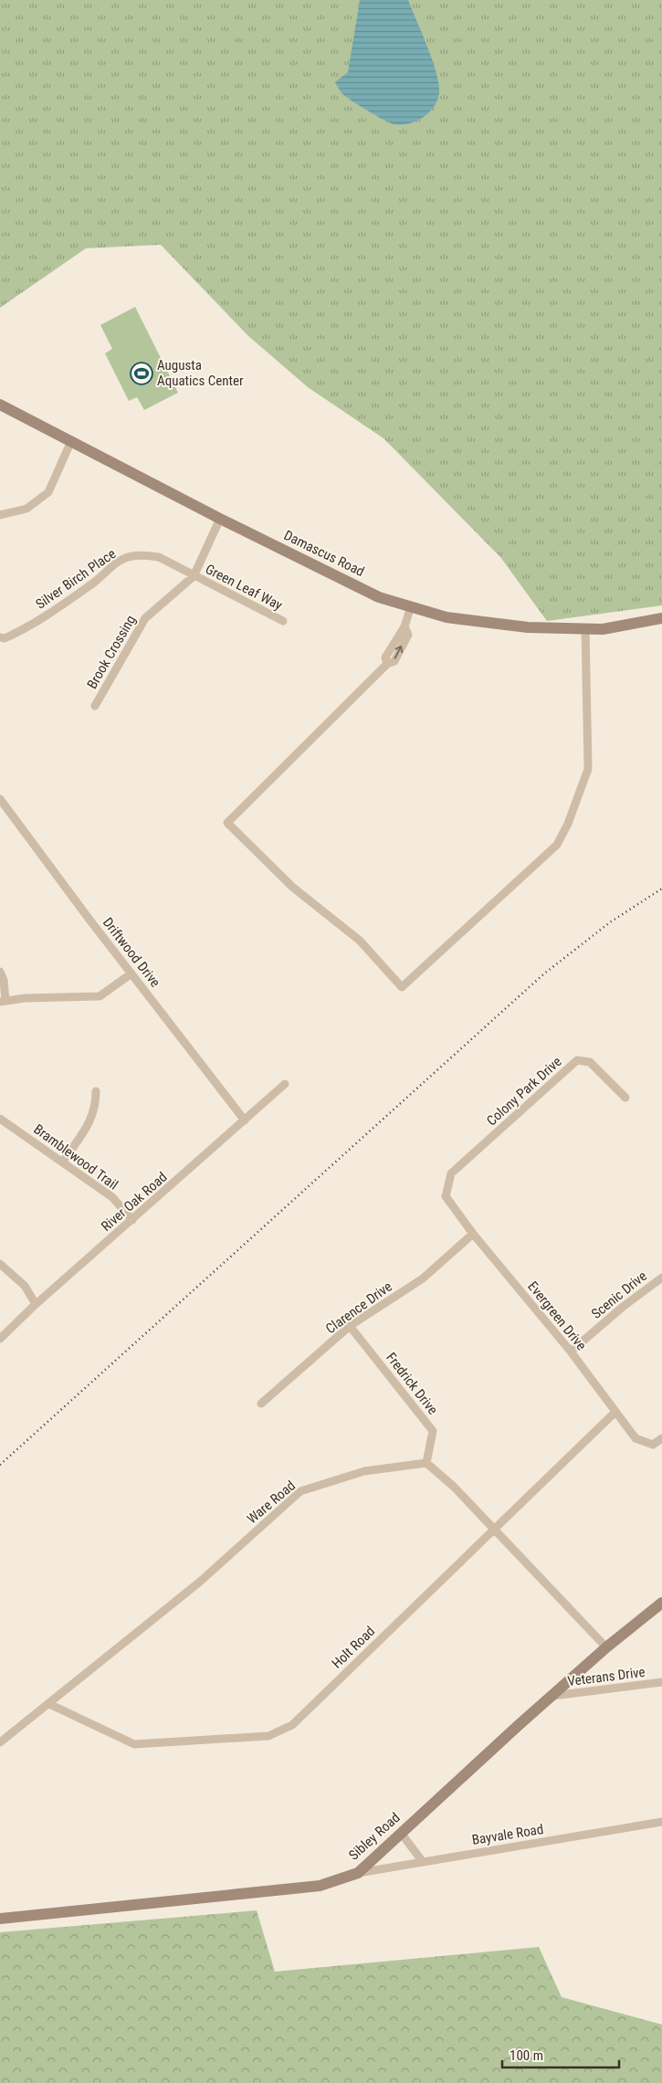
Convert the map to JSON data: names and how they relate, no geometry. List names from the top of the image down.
{
  "streets": {
    "street": [
      "Damascus Road",
      "Silver Birch Place",
      "Green Leaf Way",
      "Brook Crossing",
      "Driftwood Drive",
      "Colony Park Drive",
      "Bramblewood Trail",
      "River Oak Road",
      "Scenic Drive",
      "Clarence Drive",
      "Evergreen Drive",
      "Fredrick Drive",
      "Ware Road",
      "Holt Road",
      "Veterans Drive",
      "Bayvale Road",
      "Sibley Road"
    ]
  },
  "crossings": [
    ["Silver Birch Place", "Green Leaf Way"],
    ["Silver Birch Place", "Brook Crossing"],
    ["Green Leaf Way", "Brook Crossing"],
    ["Driftwood Drive", "River Oak Road"],
    ["Colony Park Drive", "Evergreen Drive"],
    ["Bramblewood Trail", "River Oak Road"],
    ["Scenic Drive", "Evergreen Drive"],
    ["Clarence Drive", "Evergreen Drive"],
    ["Clarence Drive", "Fredrick Drive"],
    ["Evergreen Drive", "Holt Road"],
    ["Fredrick Drive", "Ware Road"],
    ["Ware Road", "Holt Road"],
    ["Veterans Drive", "Sibley Road"],
    ["Bayvale Road", "Sibley Road"]
  ],
  "places": {
    "sports": ["Augusta Aquatics Center"]
  },
  "scale_bar": "100 m"
}
